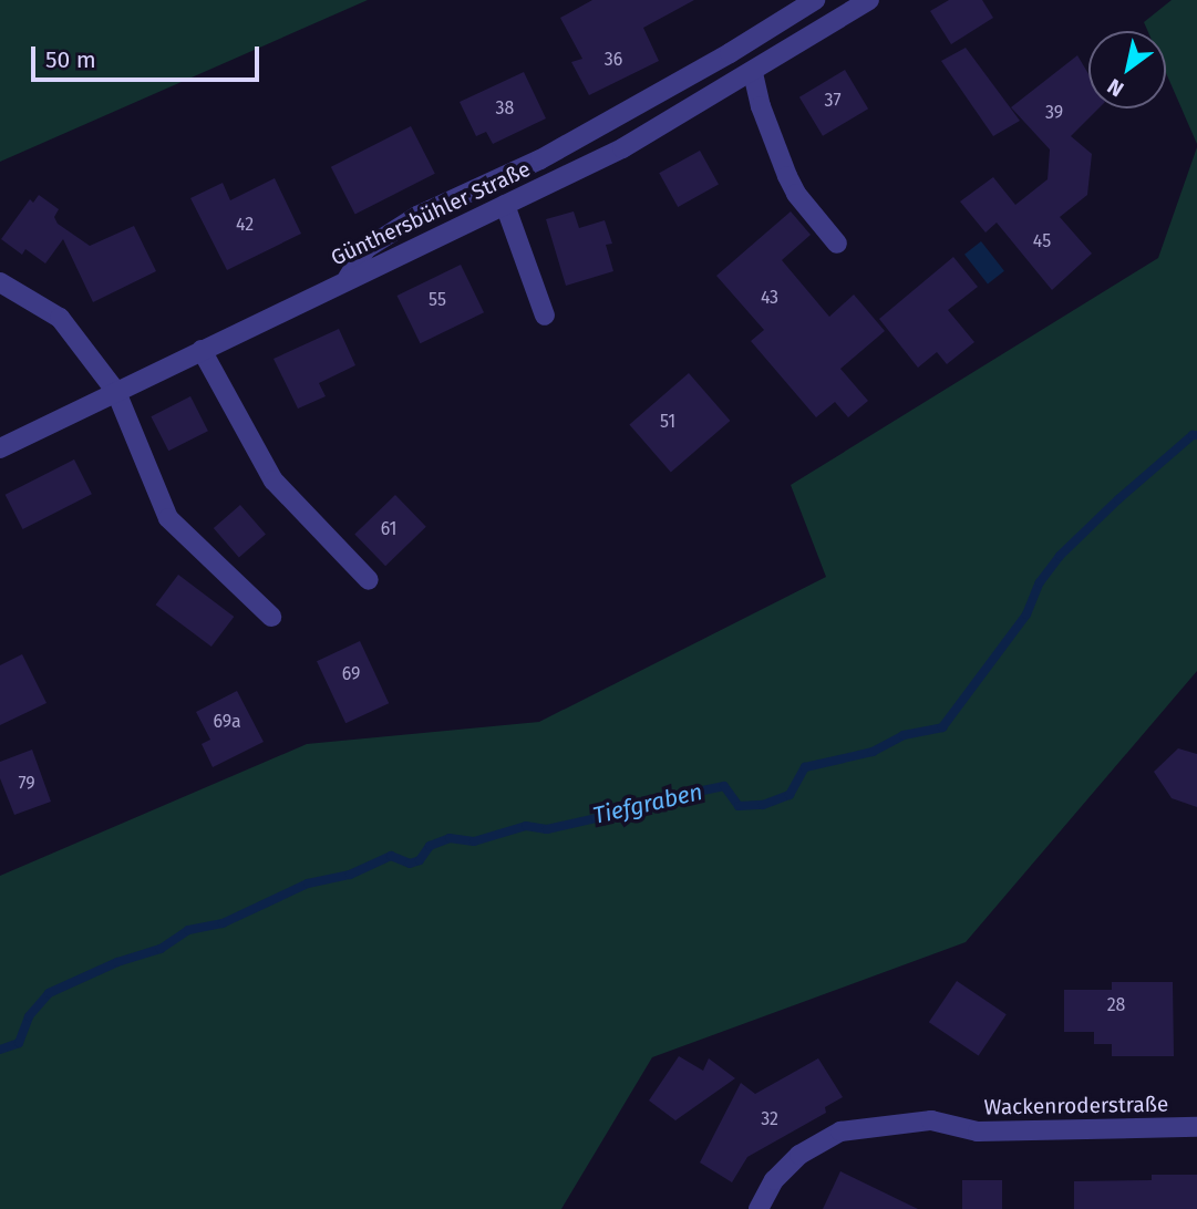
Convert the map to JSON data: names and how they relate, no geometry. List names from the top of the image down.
{
  "streets": {
    "street": ["Günthersbühler Straße", "Wackenroderstraße"]
  },
  "water": ["Tiefgraben"],
  "house_numbers": [
    "36",
    "37",
    "38",
    "39",
    "42",
    "45",
    "43",
    "55",
    "51",
    "61",
    "69",
    "69a",
    "79",
    "28",
    "32"
  ],
  "scale_bar": "50 m",
  "north": "bottom left"
}
